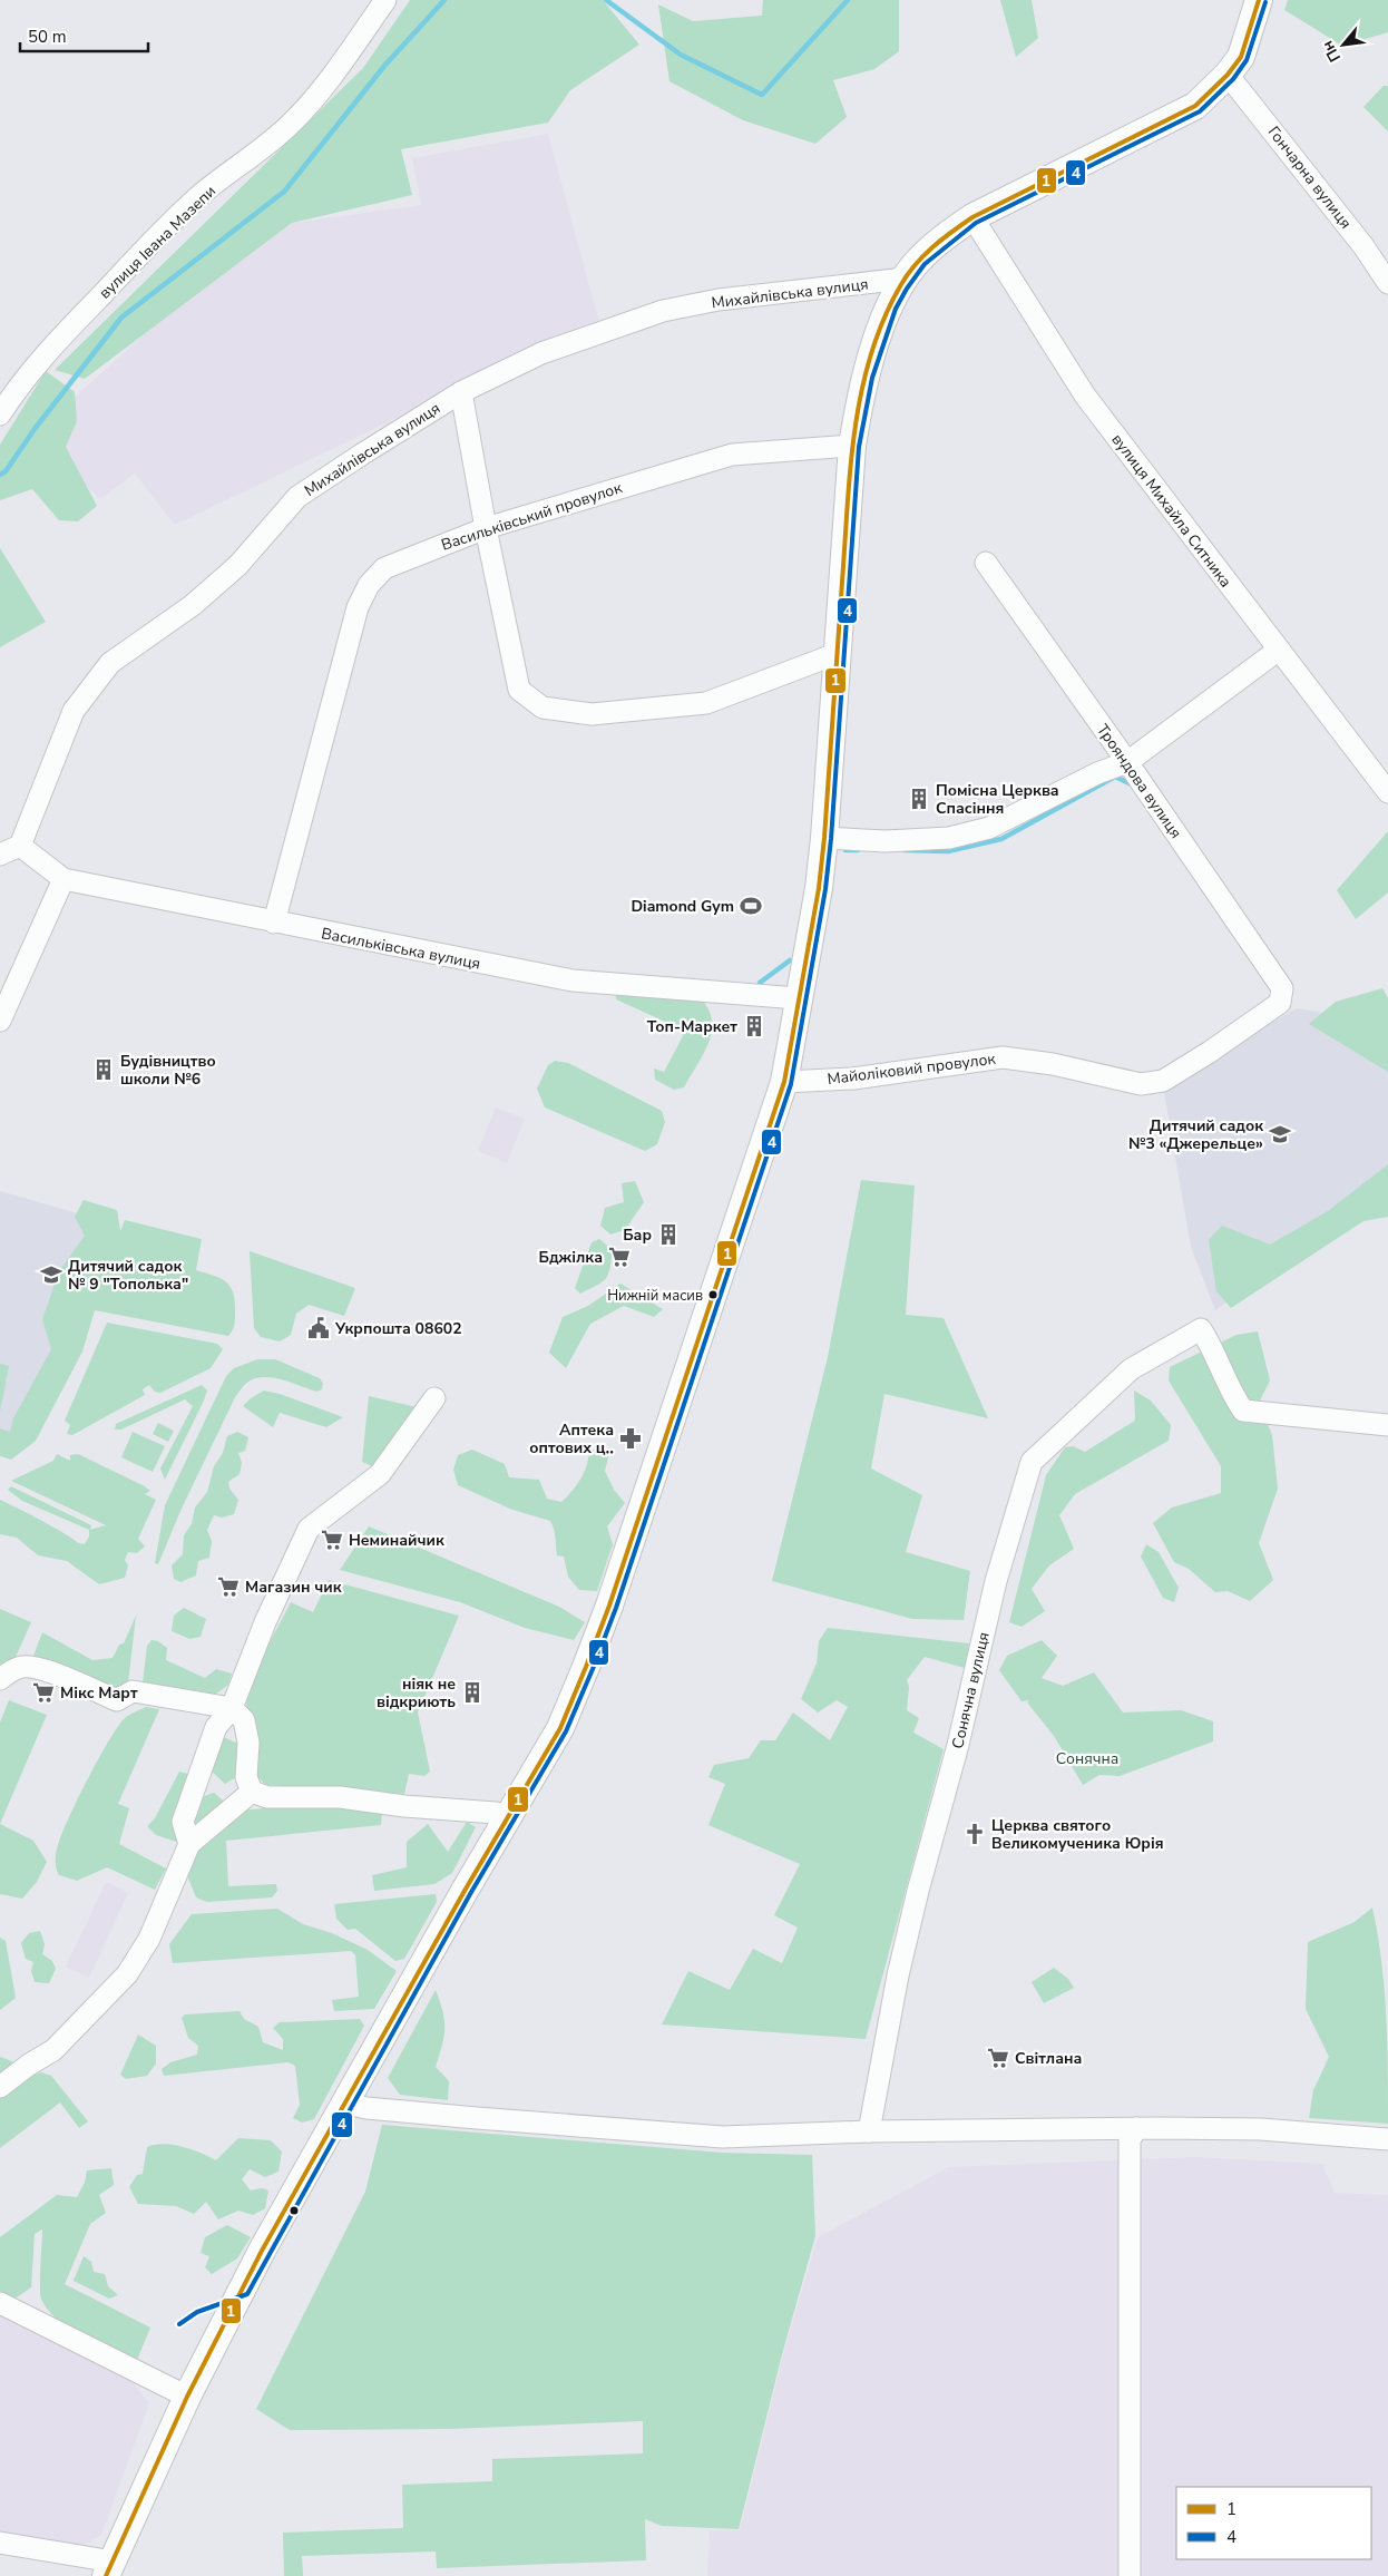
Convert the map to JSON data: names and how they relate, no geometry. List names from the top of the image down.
{
  "streets": {
    "street": [
      "Гончарна вулиця",
      "вулиця Івана Мазепи",
      "Михайлівська вулиця",
      "вулиця Михайла Ситника",
      "Васильківський провулок",
      "Трояндова вулиця",
      "Васильківська вулиця",
      "Майоліковий провулок",
      "Сонячна вулиця"
    ]
  },
  "crossings": [
    ["Михайлівська вулиця", "Васильківська вулиця"],
    ["Васильківський провулок", "Васильківська вулиця"],
    ["Трояндова вулиця", "Майоліковий провулок"]
  ],
  "parks": ["Сонячна"],
  "places": {
    "building": [
      "Помісна Церква Спасіння",
      "Топ-Маркет",
      "Будівництво школи №6",
      "Бар",
      "ніяк не відкриють"
    ],
    "sports": ["Diamond Gym"],
    "school or university": ["Дитячий садок №3 «Джерельце»", "Дитячий садок № 9 \"Тополька\""],
    "supermarket": [
      "Бджілка",
      "Неминайчик",
      "Магазин чик",
      "Мікс Март",
      "Світлана"
    ],
    "other": ["Нижній масив"],
    "public building": ["Укрпошта 08602"],
    "pharmacy": ["Аптека оптових ц‥"],
    "church": ["Церква святого Великомученика Юрія"]
  },
  "lines": ["transit line 1", "transit line 4"],
  "legend": ["1", "4"],
  "scale_bar": "50 m",
  "north": "bottom left"
}
